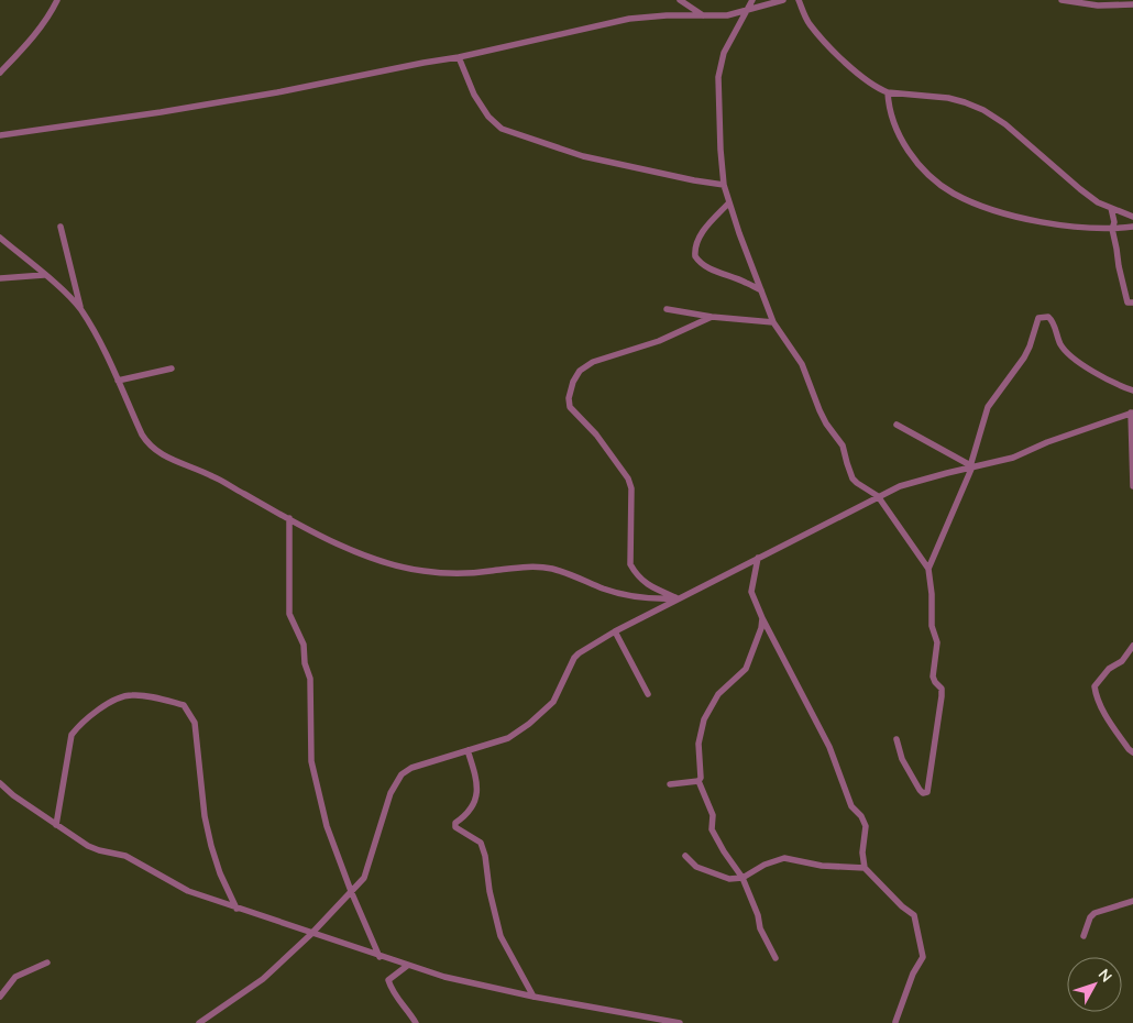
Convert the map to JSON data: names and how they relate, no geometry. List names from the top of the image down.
{
  "north": "top right"
}
